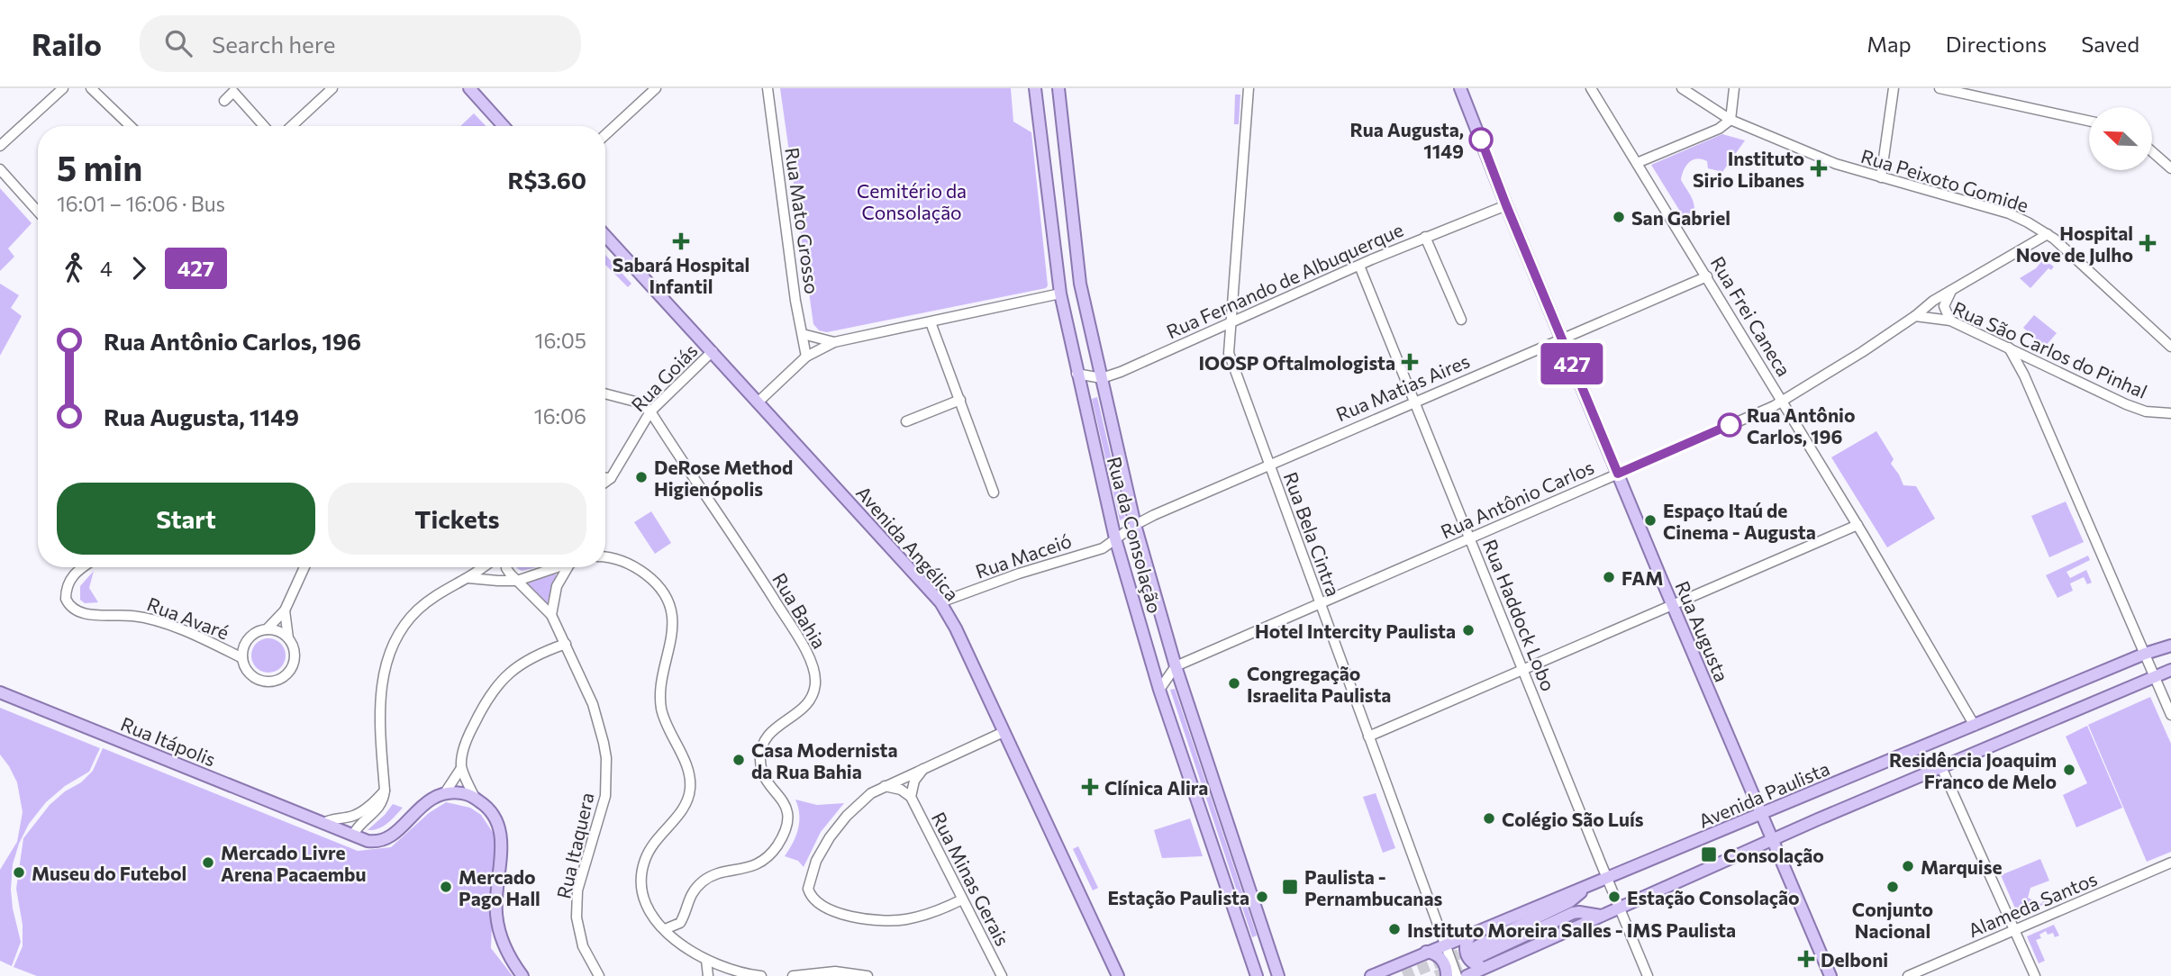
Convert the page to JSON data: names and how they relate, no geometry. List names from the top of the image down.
{
  "streets": {
    "main road": [
      "Rua da Consolação",
      "Avenida Angélica",
      "Rua Augusta",
      "Rua Itápolis",
      "Avenida Paulista"
    ],
    "street": [
      "Rua Peixoto Gomide",
      "Rua Mato Grosso",
      "Rua Fernando de Albuquerque",
      "Rua Frei Caneca",
      "Rua São Carlos do Pinhal",
      "Rua Goiás",
      "Rua Matias Aires",
      "Rua Antônio Carlos",
      "Rua Bela Cintra",
      "Rua Maceió",
      "Rua Bahia",
      "Rua Haddock Lobo",
      "Rua Avaré",
      "Rua Itaquera",
      "Rua Minas Gerais",
      "Alameda Santos"
    ]
  },
  "crossings": [
    ["Rua Peixoto Gomide", "Rua Antônio Carlos"],
    ["Rua Fernando de Albuquerque", "Rua Bela Cintra"],
    ["Rua Fernando de Albuquerque", "Rua da Consolação"],
    ["Rua Fernando de Albuquerque", "Rua Haddock Lobo"],
    ["Rua Fernando de Albuquerque", "Rua Augusta"],
    ["Rua Frei Caneca", "Rua Matias Aires"],
    ["Rua Frei Caneca", "Rua Antônio Carlos"],
    ["Rua Frei Caneca", "Avenida Paulista"],
    ["Rua São Carlos do Pinhal", "Rua Antônio Carlos"],
    ["Rua Goiás", "Avenida Angélica"],
    ["Rua Goiás", "Rua Bahia"],
    ["Rua Matias Aires", "Rua Bela Cintra"],
    ["Rua Matias Aires", "Rua da Consolação"],
    ["Rua Matias Aires", "Rua Maceió"],
    ["Rua Matias Aires", "Rua Haddock Lobo"],
    ["Rua Matias Aires", "Rua Augusta"],
    ["Rua Antônio Carlos", "Rua Bela Cintra"],
    ["Rua Antônio Carlos", "Rua da Consolação"],
    ["Rua Antônio Carlos", "Rua Haddock Lobo"],
    ["Rua Antônio Carlos", "Rua Augusta"],
    ["Rua Bela Cintra", "Avenida Paulista"],
    ["Rua da Consolação", "Rua Maceió"],
    ["Avenida Angélica", "Rua Maceió"],
    ["Rua Haddock Lobo", "Avenida Paulista"],
    ["Rua Augusta", "Avenida Paulista"]
  ],
  "parks": ["Cemitério da Consolação"],
  "places": {
    "other": [
      "Rua Augusta, 1149",
      "San Gabriel",
      "Rua Antônio Carlos, 196",
      "DeRose Method Higienópolis",
      "Espaço Itaú de Cinema - Augusta",
      "FAM",
      "Hotel Intercity Paulista",
      "Congregação Israelita Paulista",
      "Casa Modernista da Rua Bahia",
      "Residência Joaquim Franco de Melo",
      "Colégio São Luís",
      "Mercado Livre Arena Pacaembu",
      "Marquise",
      "Museu do Futebol",
      "Mercado Pago Hall",
      "Conjunto Nacional",
      "Estação Paulista",
      "Estação Consolação",
      "Instituto Moreira Salles - IMS Paulista"
    ],
    "health": [
      "Instituto Sirio Libanes",
      "Sabará Hospital Infantil",
      "Hospital Nove de Julho",
      "IOOSP Oftalmologista",
      "Clínica Alira",
      "Delboni"
    ],
    "transit": ["Consolação", "Paulista - Pernambucanas"]
  },
  "lines": ["bus line 427"],
  "north": "top left",
  "page": {
    "header": "Railo",
    "search": "Search here",
    "nav": ["Map", "Directions", "Saved"],
    "on_map": "427",
    "heading": ["5 min", "16:01 – 16:06 · Bus", "R$3.60"],
    "legs": ["4", "427"],
    "list": [
      {
        "name": "Rua Antônio Carlos, 196",
        "value": "16:05"
      },
      {
        "name": "Rua Augusta, 1149",
        "value": "16:06"
      }
    ],
    "buttons": ["Start", "Tickets"]
  }
}
